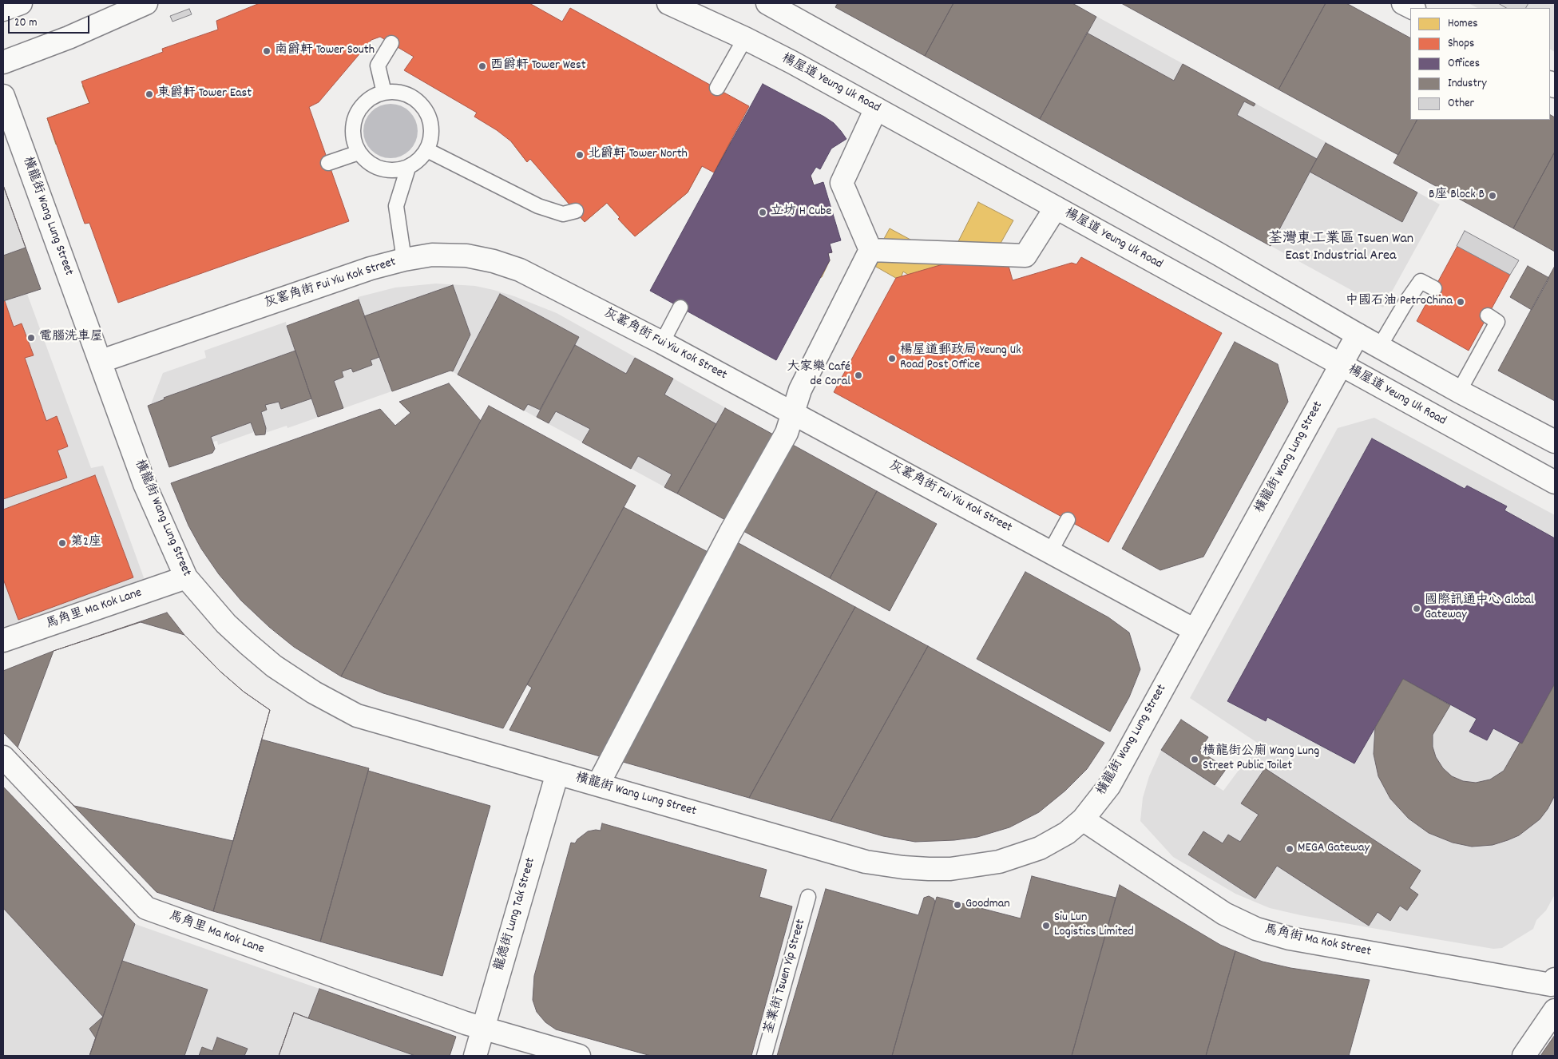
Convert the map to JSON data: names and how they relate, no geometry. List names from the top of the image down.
{
  "streets": {
    "street": [
      "楊屋道 Yeung Uk Road",
      "橫龍街 Wang Lung Street",
      "灰窰角街 Fui Yiu Kok Street",
      "馬角里 Ma Kok Lane",
      "龍德街 Lung Tak Street",
      "馬角街 Ma Kok Street"
    ],
    "lane": ["荃業街 Tsuen Yip Street"]
  },
  "crossings": [
    ["楊屋道 Yeung Uk Road", "橫龍街 Wang Lung Street"],
    ["橫龍街 Wang Lung Street", "灰窰角街 Fui Yiu Kok Street"],
    ["橫龍街 Wang Lung Street", "馬角里 Ma Kok Lane"],
    ["橫龍街 Wang Lung Street", "龍德街 Lung Tak Street"],
    ["橫龍街 Wang Lung Street", "馬角街 Ma Kok Street"],
    ["馬角里 Ma Kok Lane", "龍德街 Lung Tak Street"]
  ],
  "districts": ["荃灣東工業區 Tsuen Wan East Industrial Area"],
  "places": [
    "南爵軒 Tower South",
    "西爵軒 Tower West",
    "東爵軒 Tower East",
    "北爵軒 Tower North",
    "B座 Block B",
    "立坊 H Cube",
    "中國石油 PetroChina",
    "電腦洗車屋",
    "楊屋道郵政局 Yeung Uk Road Post Office",
    "大家樂 Café de Coral",
    "第2座",
    "國際訊通中心 Global Gateway",
    "橫龍街公廁 Wang Lung Street Public Toilet",
    "MEGA Gateway",
    "Goodman",
    "Siu Lun Logistics Limited"
  ],
  "legend": [
    "Homes",
    "Shops",
    "Offices",
    "Industry",
    "Other"
  ],
  "scale_bar": "20 m"
}
